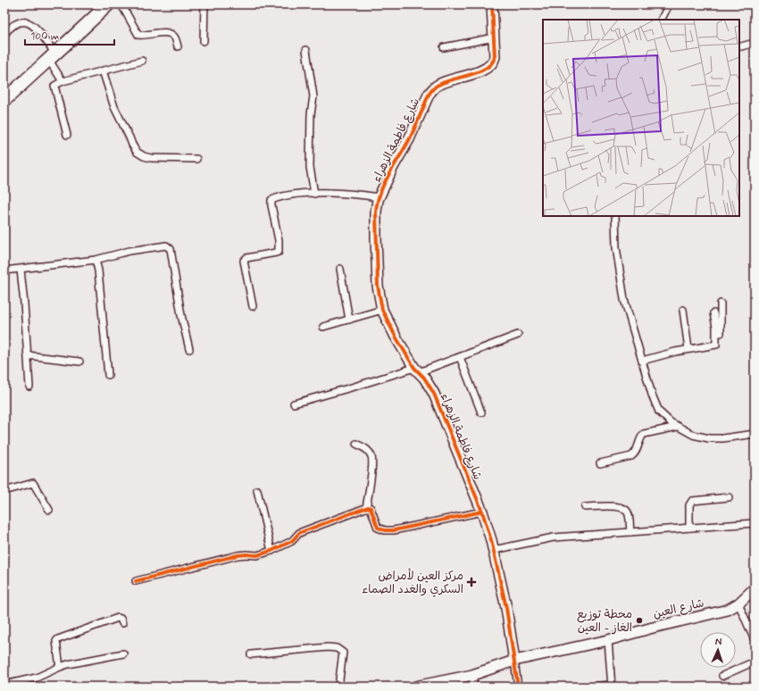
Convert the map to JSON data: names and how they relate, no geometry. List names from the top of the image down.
{
  "streets": {
    "street": ["شارع فاطمة الزهراء", "شارع العين"]
  },
  "crossings": [
    ["شارع فاطمة الزهراء", "شارع العين"]
  ],
  "places": {
    "health": ["مركز العين لأمراض السكري والغدد الصماء"],
    "other": ["محطة توزيع الغاز - العين"]
  },
  "scale_bar": "100 m",
  "north": "top"
}
